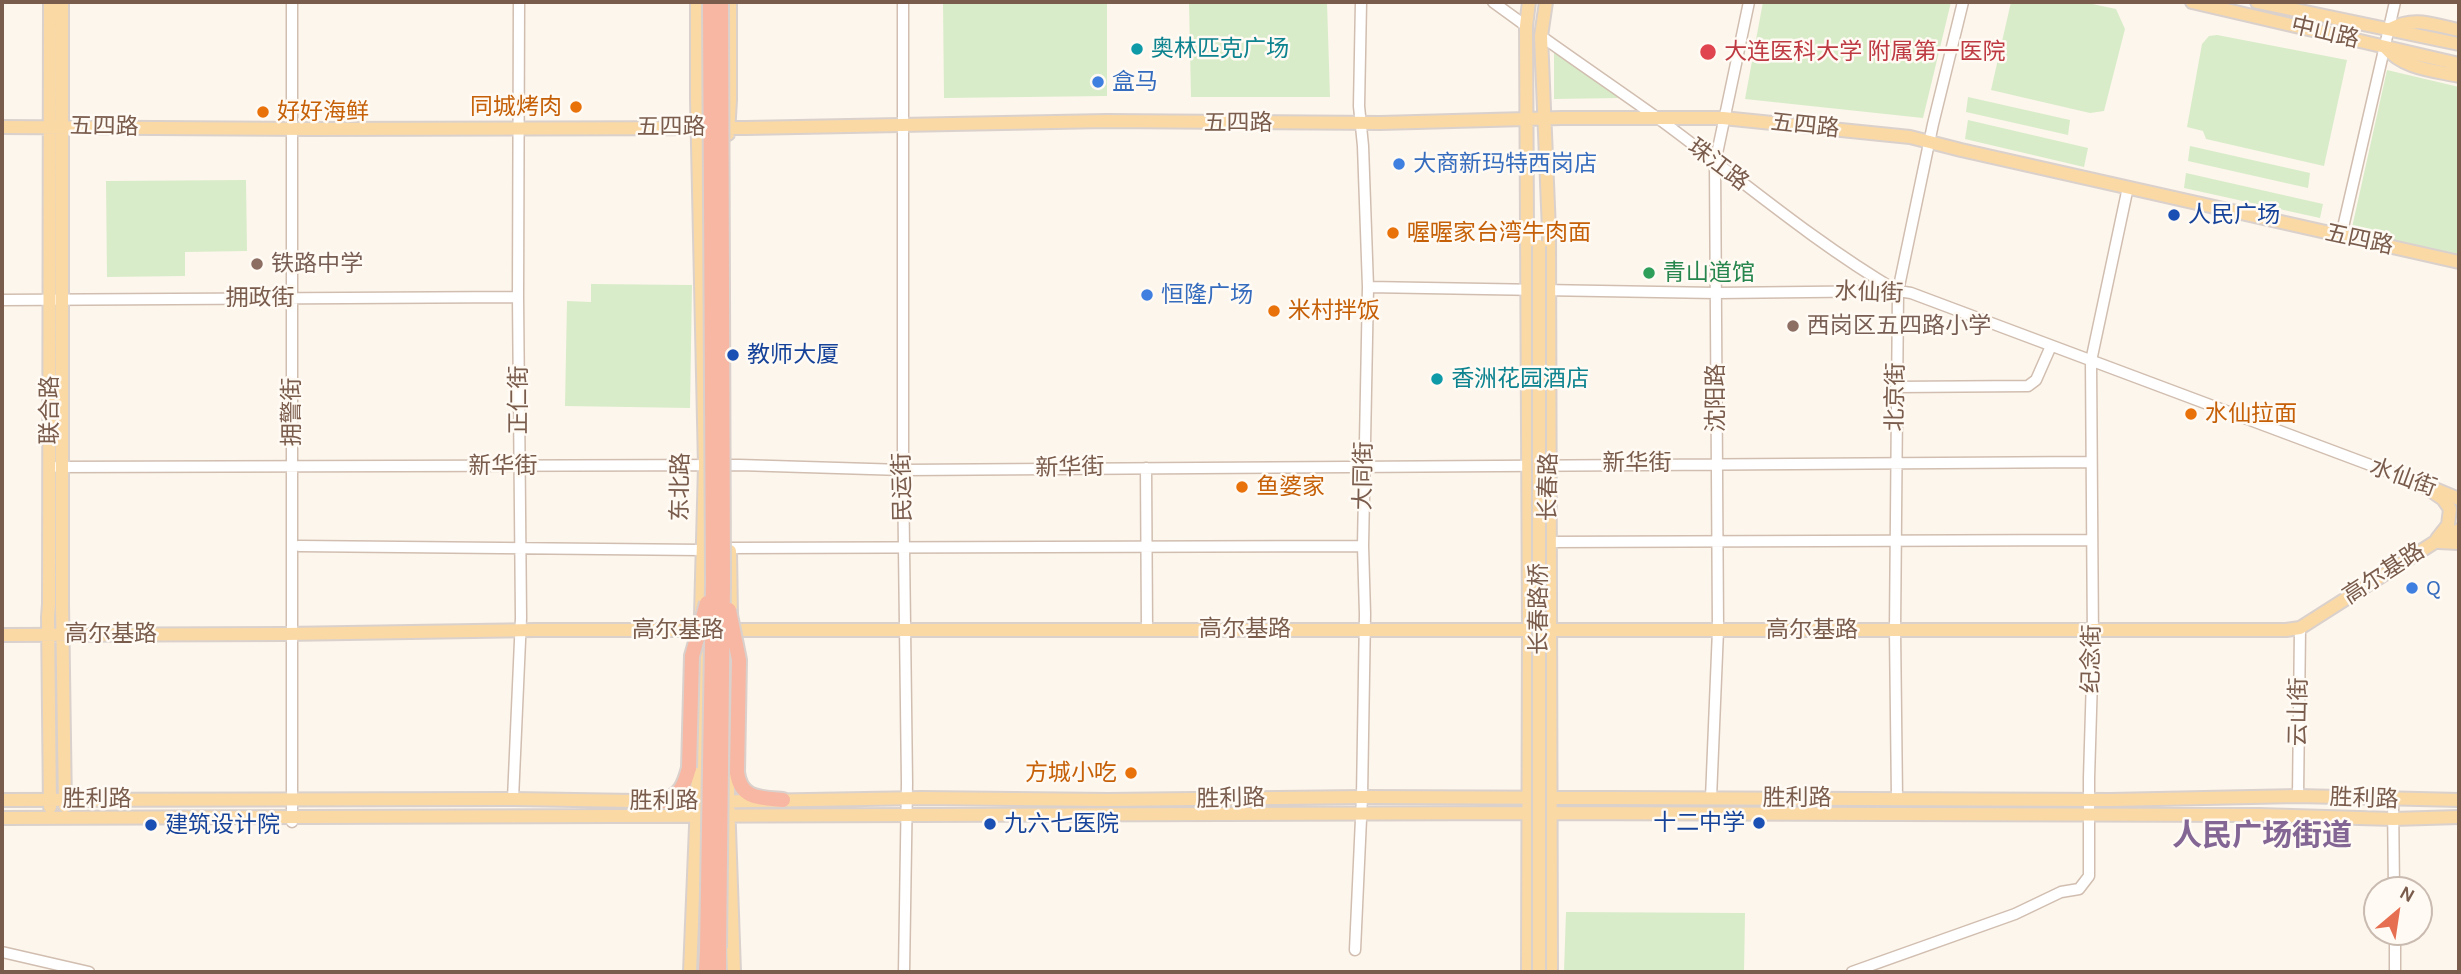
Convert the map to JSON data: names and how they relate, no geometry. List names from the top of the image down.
{
  "streets": {
    "highway": ["东北路"],
    "main road": [
      "中山路",
      "五四路",
      "水仙街",
      "联合路",
      "长春路",
      "高尔基路",
      "长春路桥",
      "胜利路"
    ],
    "street": [
      "珠江路",
      "拥政街",
      "北京街",
      "沈阳路",
      "正仁街",
      "拥警街",
      "新华街",
      "大同街",
      "民运街",
      "纪念街",
      "云山街"
    ]
  },
  "crossings": [
    ["五四路", "珠江路"],
    ["五四路", "北京街"],
    ["五四路", "沈阳路"],
    ["五四路", "正仁街"],
    ["五四路", "联合路"],
    ["五四路", "拥警街"],
    ["五四路", "大同街"],
    ["五四路", "东北路"],
    ["五四路", "民运街"],
    ["五四路", "长春路"],
    ["五四路", "纪念街"],
    ["珠江路", "水仙街"],
    ["珠江路", "北京街"],
    ["珠江路", "沈阳路"],
    ["珠江路", "长春路"],
    ["水仙街", "北京街"],
    ["水仙街", "沈阳路"],
    ["水仙街", "大同街"],
    ["水仙街", "长春路"],
    ["水仙街", "纪念街"],
    ["拥政街", "正仁街"],
    ["拥政街", "联合路"],
    ["拥政街", "拥警街"],
    ["北京街", "新华街"],
    ["北京街", "高尔基路"],
    ["北京街", "胜利路"],
    ["沈阳路", "新华街"],
    ["沈阳路", "高尔基路"],
    ["沈阳路", "胜利路"],
    ["正仁街", "新华街"],
    ["正仁街", "高尔基路"],
    ["正仁街", "胜利路"],
    ["联合路", "新华街"],
    ["联合路", "高尔基路"],
    ["联合路", "胜利路"],
    ["拥警街", "新华街"],
    ["拥警街", "高尔基路"],
    ["拥警街", "胜利路"],
    ["新华街", "大同街"],
    ["新华街", "东北路"],
    ["新华街", "民运街"],
    ["新华街", "长春路"],
    ["新华街", "纪念街"],
    ["大同街", "高尔基路"],
    ["大同街", "胜利路"],
    ["东北路", "高尔基路"],
    ["东北路", "胜利路"],
    ["民运街", "高尔基路"],
    ["民运街", "胜利路"],
    ["长春路", "高尔基路"],
    ["长春路", "胜利路"],
    ["高尔基路", "纪念街"],
    ["高尔基路", "云山街"],
    ["纪念街", "胜利路"],
    ["云山街", "胜利路"]
  ],
  "districts": ["人民广场街道"],
  "places": [
    "奥林匹克广场",
    "大连医科大学 附属第一医院",
    "盒马",
    "同城烤肉",
    "好好海鲜",
    "大商新玛特西岗店",
    "人民广场",
    "喔喔家台湾牛肉面",
    "铁路中学",
    "青山道馆",
    "恒隆广场",
    "米村拌饭",
    "西岗区五四路小学",
    "教师大厦",
    "香洲花园酒店",
    "水仙拉面",
    "鱼婆家",
    "Q",
    "方城小吃",
    "十二中学",
    "九六七医院",
    "建筑设计院"
  ],
  "north": "top right"
}
